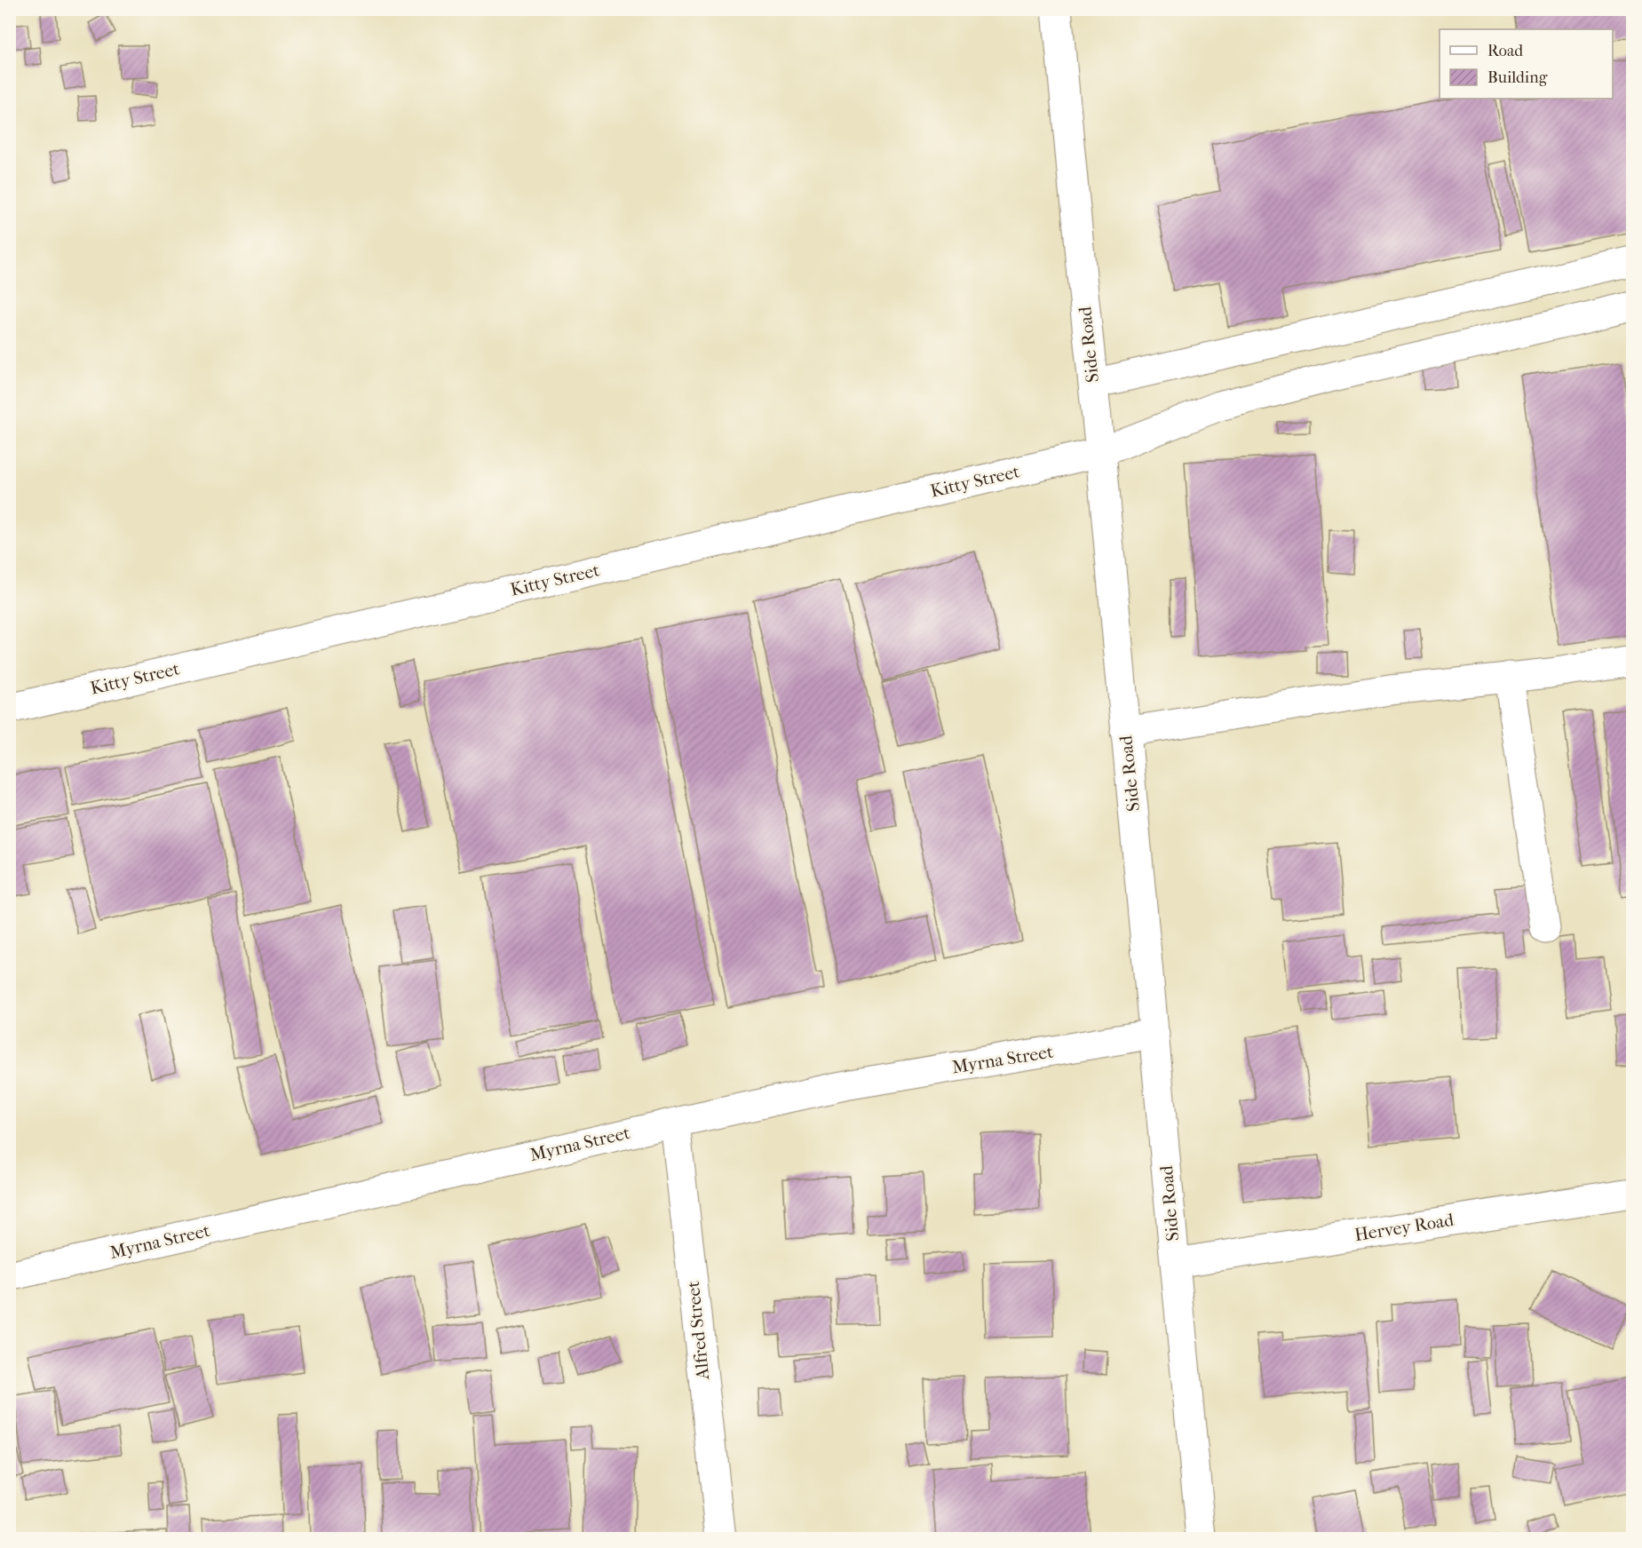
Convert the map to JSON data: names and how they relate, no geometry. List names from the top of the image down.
{
  "streets": {
    "street": [
      "Side Road",
      "Kitty Street",
      "Myrna Street",
      "Hervey Road",
      "Alfred Street"
    ]
  },
  "crossings": [
    ["Side Road", "Kitty Street"],
    ["Side Road", "Myrna Street"],
    ["Side Road", "Hervey Road"],
    ["Myrna Street", "Alfred Street"]
  ],
  "legend": ["Road", "Building"]
}
